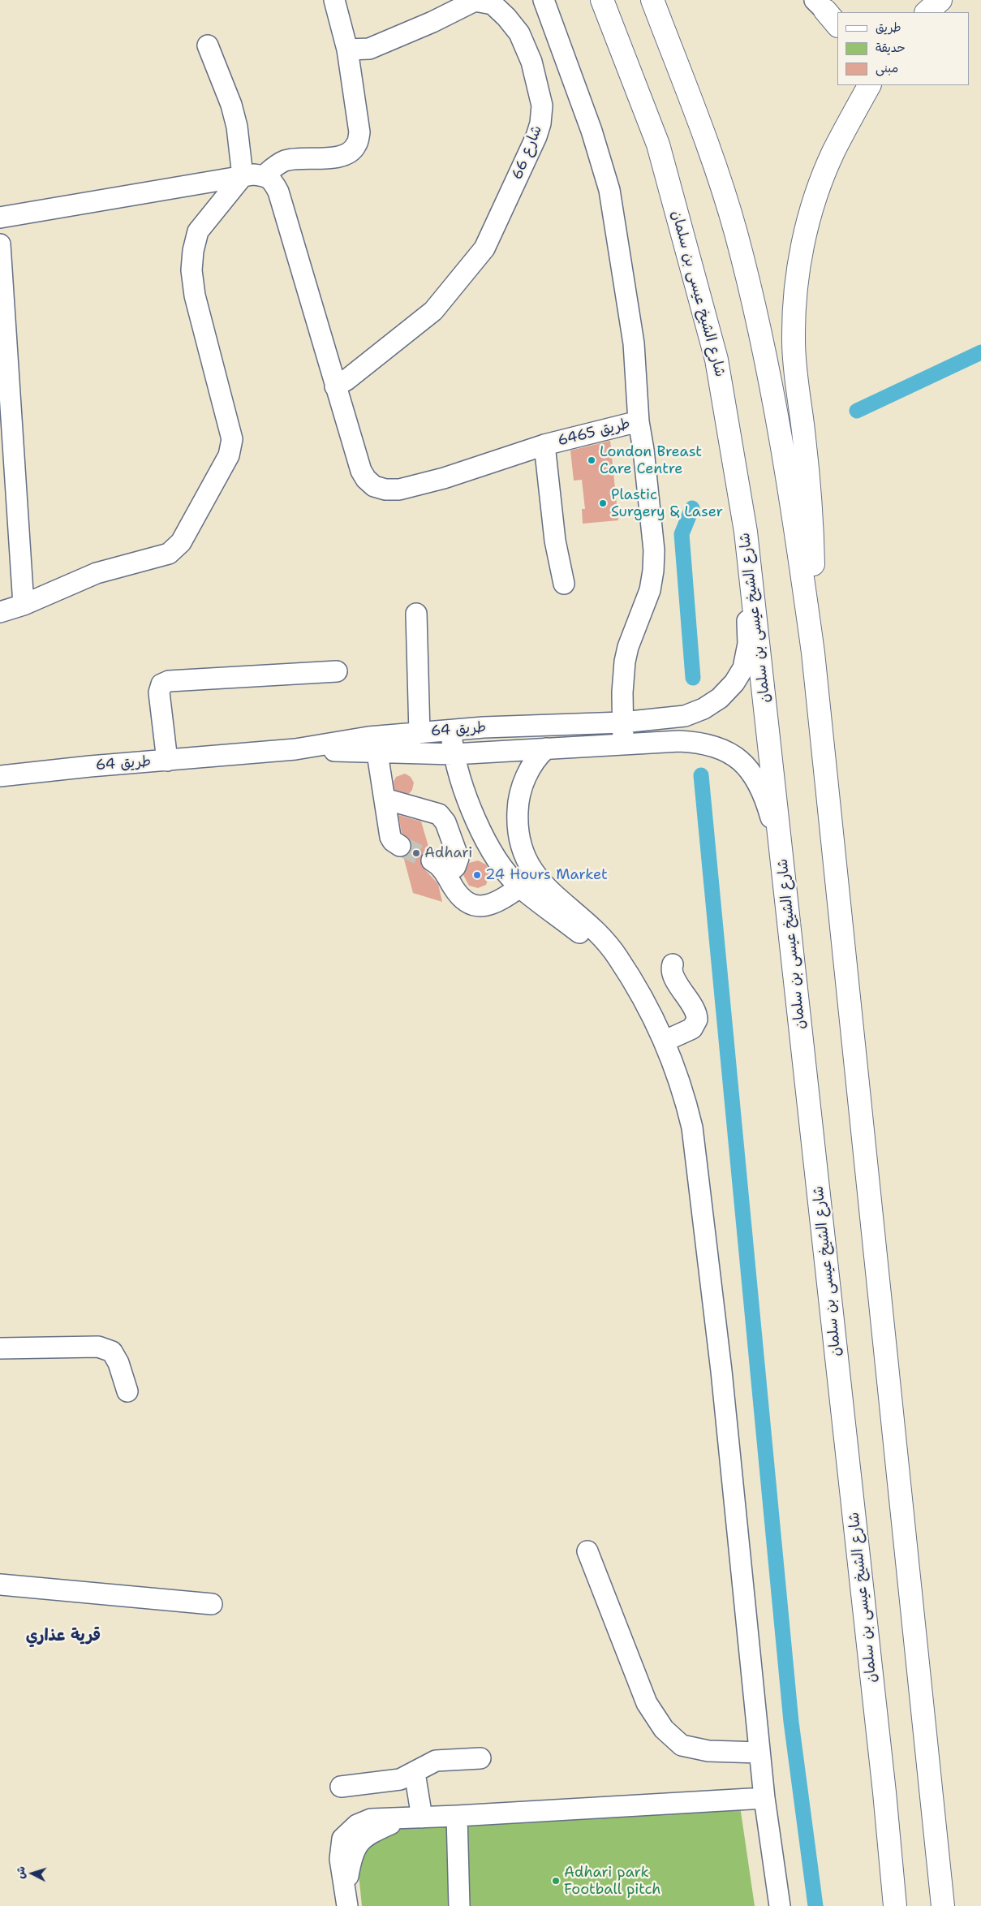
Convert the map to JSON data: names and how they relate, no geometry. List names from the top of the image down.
{
  "streets": {
    "highway": ["شارع الشيخ عيسى بن سلمان"],
    "street": ["شارع 66", "طريق 6465", "طريق 64"]
  },
  "crossings": [
    ["شارع 66", "طريق 6465"],
    ["شارع الشيخ عيسى بن سلمان", "طريق 64"],
    ["طريق 6465", "طريق 64"]
  ],
  "districts": ["قرية عذاري"],
  "places": [
    "London Breast Care Centre",
    "Plastic Surgery & Laser",
    "Adhari",
    "24 Hours Market",
    "Adhari park Football pitch"
  ],
  "legend": ["طريق", "حديقة", "مبنى"],
  "north": "left"
}
